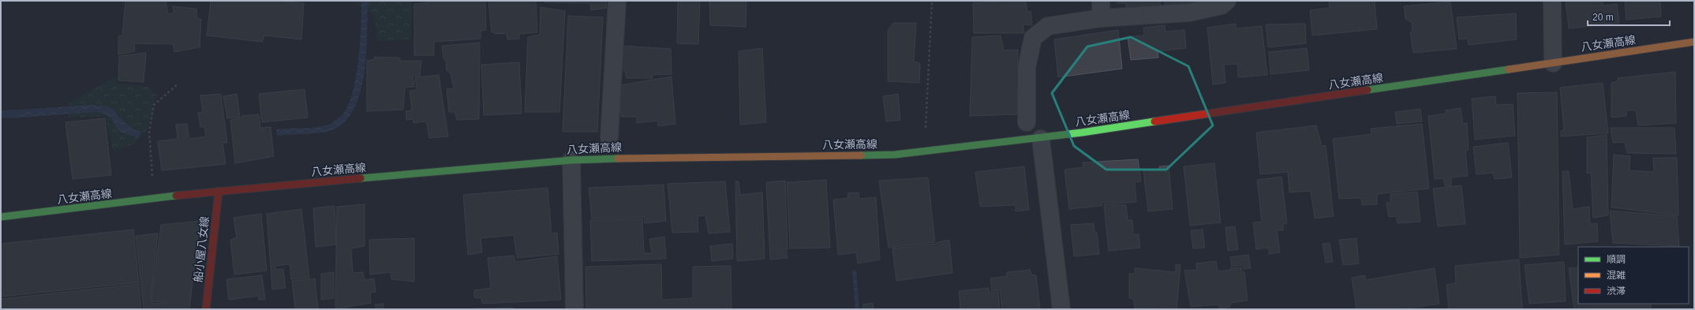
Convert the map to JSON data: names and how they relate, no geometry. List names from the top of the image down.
{
  "streets": {
    "main road": ["八女瀬高線", "船小屋八女線"]
  },
  "crossings": [
    ["八女瀬高線", "船小屋八女線"]
  ],
  "legend": ["順調", "混雑", "渋滞"],
  "scale_bar": "20 m"
}
